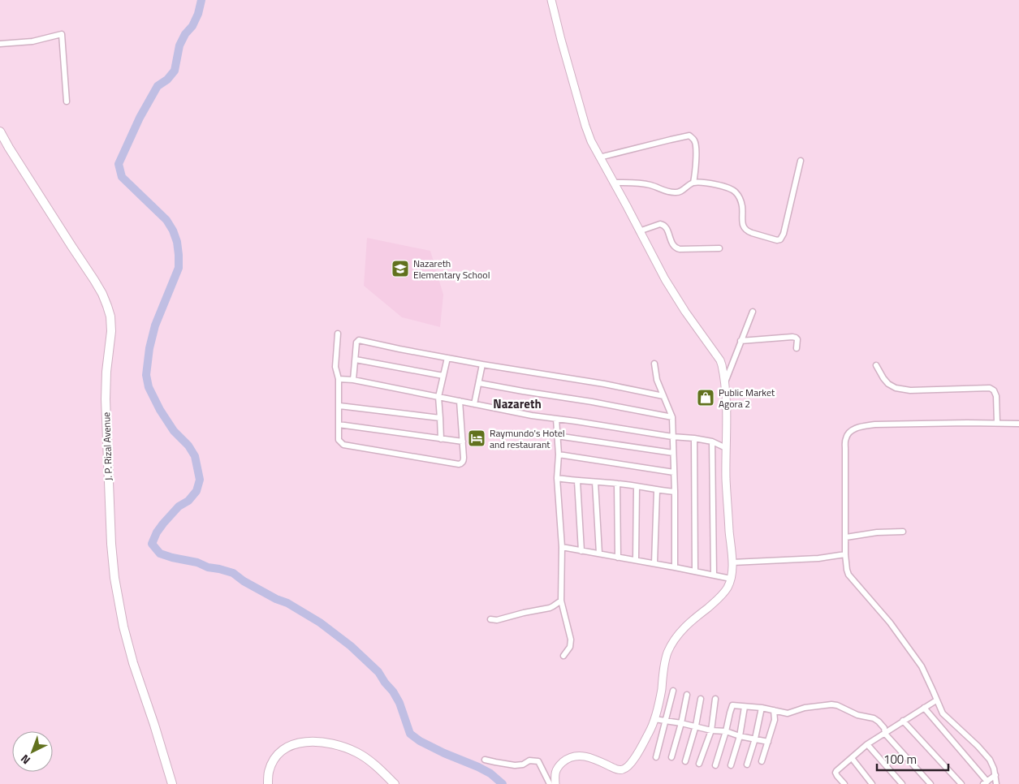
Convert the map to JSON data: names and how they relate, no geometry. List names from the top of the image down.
{
  "streets": {
    "main road": ["J. P. Rizal Avenue"]
  },
  "districts": ["Nazareth"],
  "places": {
    "school or university": ["Nazareth Elementary School"],
    "shop": ["Public Market Agora 2"],
    "hotel": ["Raymundo's Hotel and restaurant"]
  },
  "scale_bar": "100 m",
  "north": "bottom left"
}
